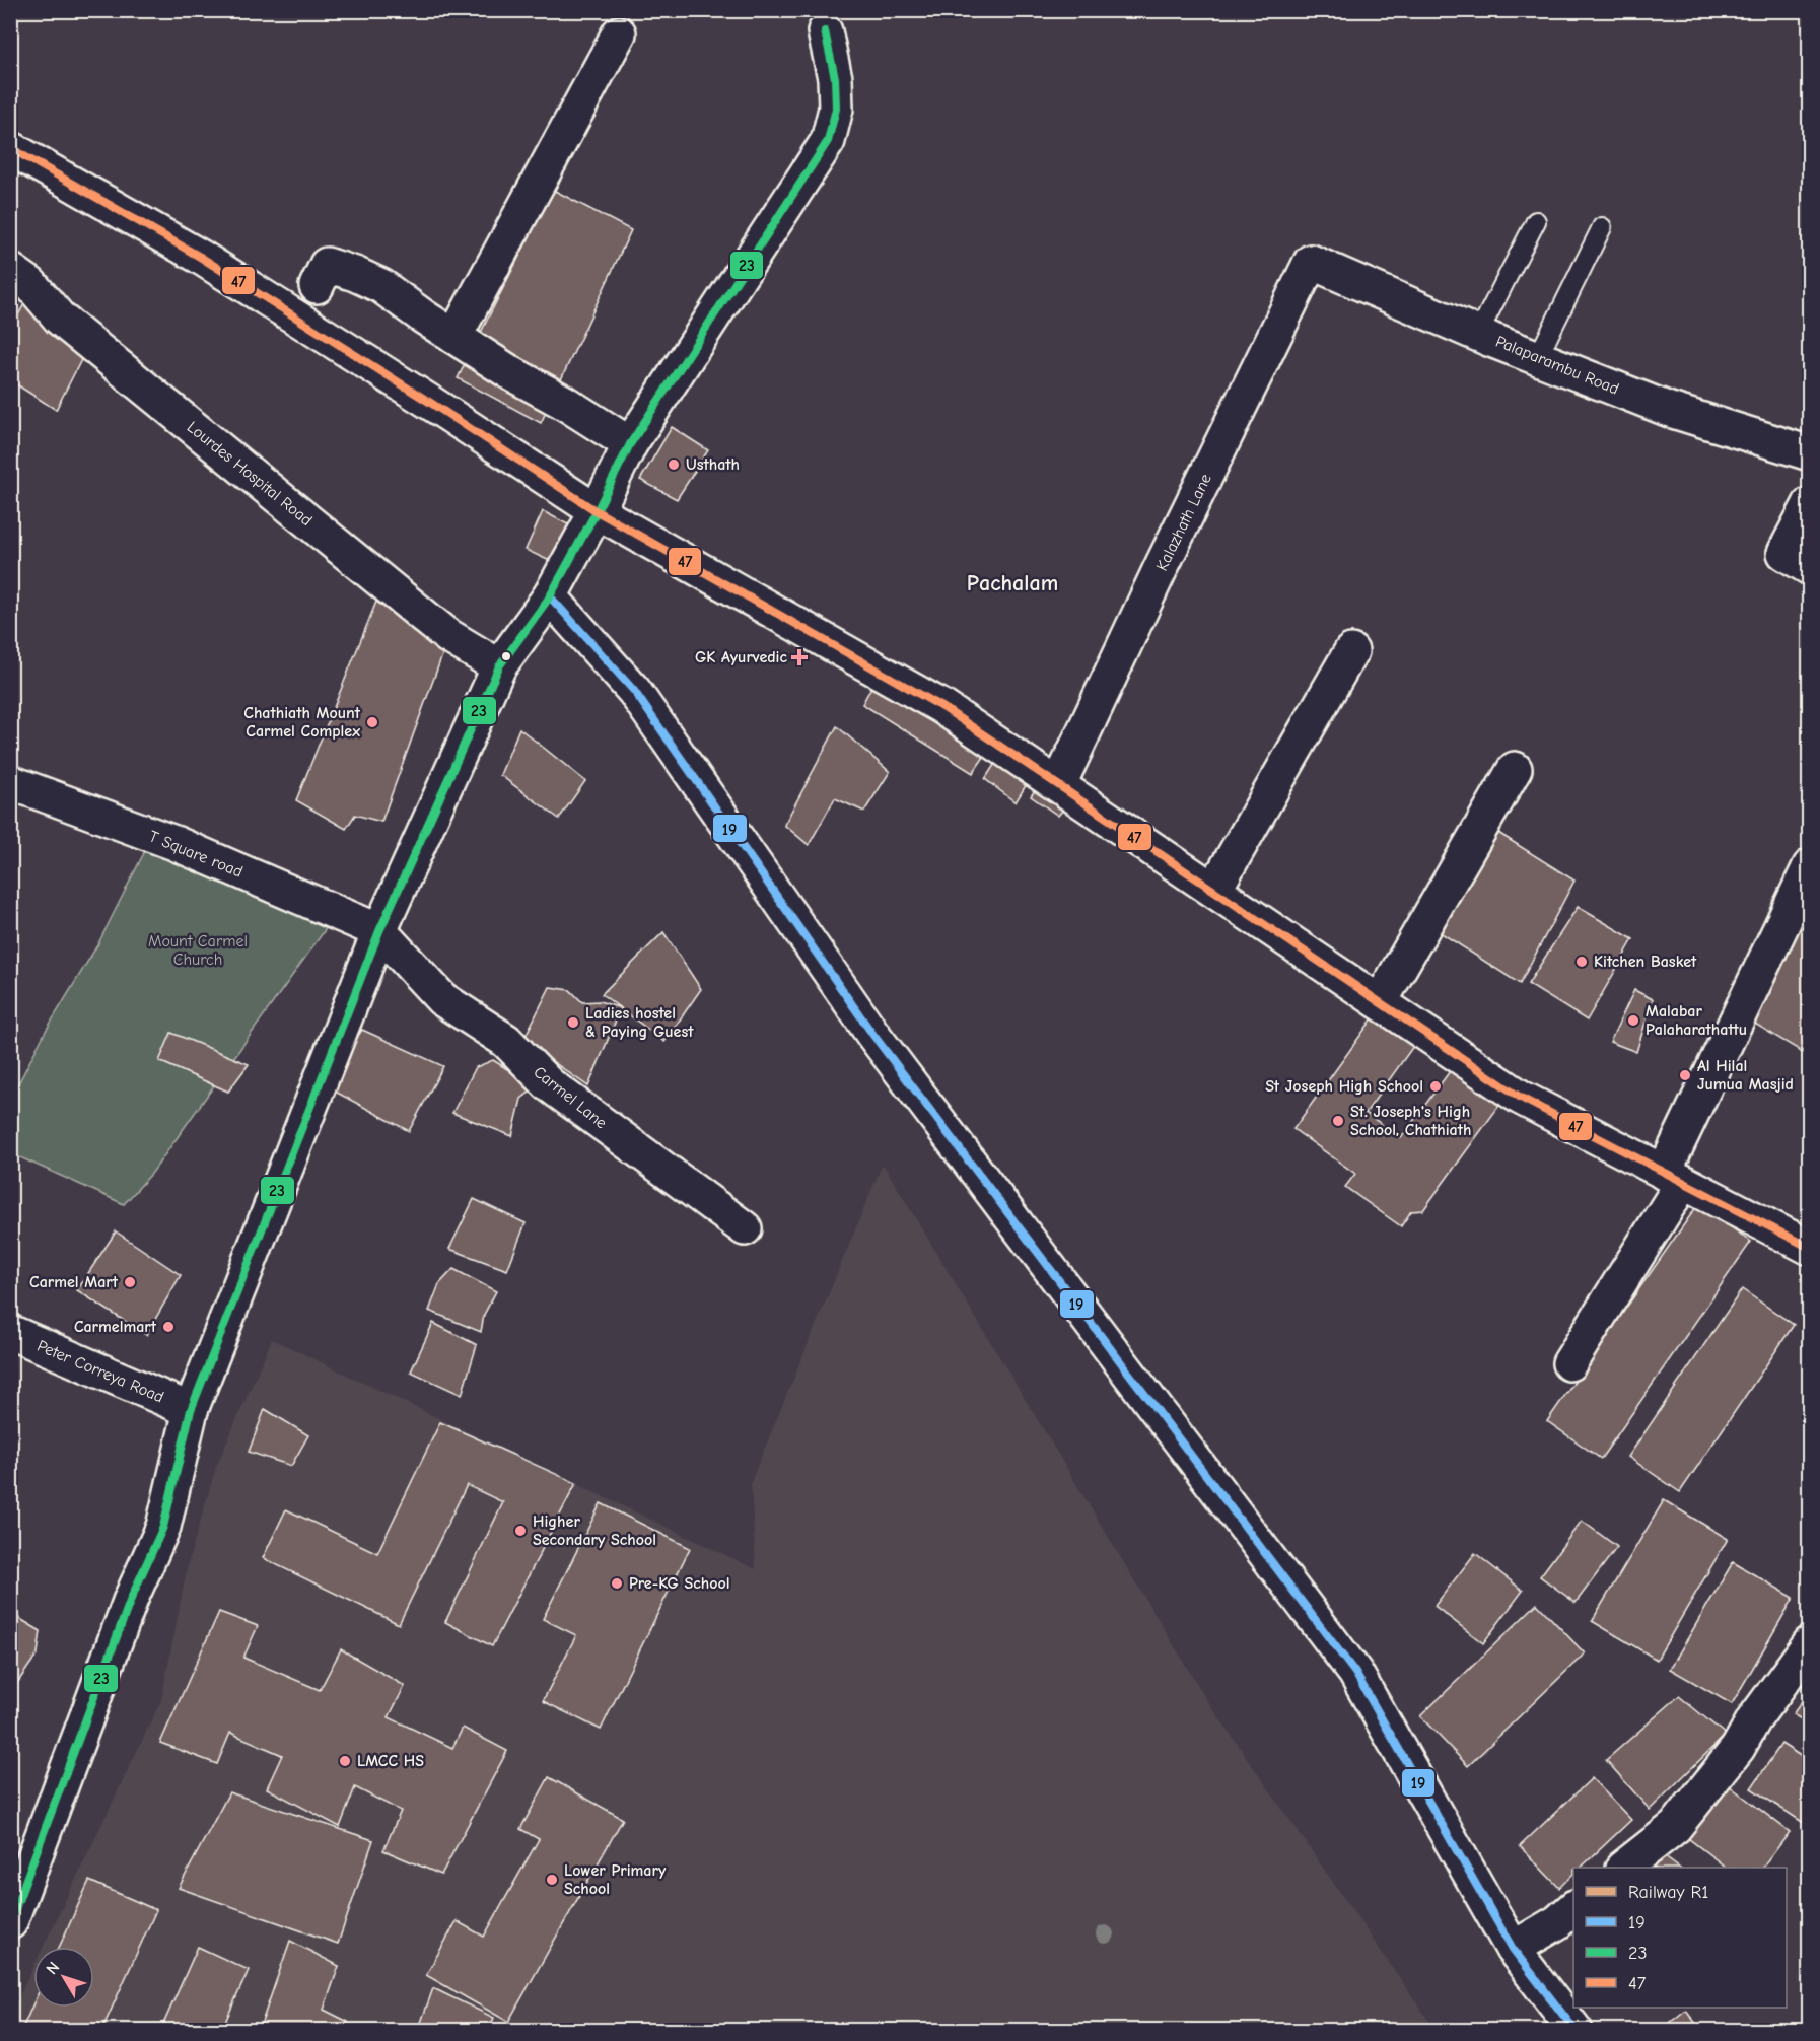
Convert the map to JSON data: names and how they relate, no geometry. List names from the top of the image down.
{
  "streets": {
    "street": [
      "Palaparambu Road",
      "Lourdes Hospital Road",
      "Kalazhath Lane",
      "T Square road",
      "Carmel Lane",
      "Peter Correya Road"
    ]
  },
  "crossings": [
    ["Palaparambu Road", "Kalazhath Lane"],
    ["T Square road", "Carmel Lane"]
  ],
  "districts": ["Pachalam"],
  "parks": ["Mount Carmel Church"],
  "places": {
    "other": [
      "Usthath",
      "Chathiath Mount Carmel Complex",
      "Kitchen Basket",
      "Malabar Palaharathattu",
      "Ladies hostel & Paying Guest",
      "Al Hilal Jumua Masjid",
      "St Joseph High School",
      "St. Joseph's High School, Chathiath",
      "Carmel Mart",
      "Carmelmart",
      "Higher Secondary School",
      "Pre-KG School",
      "LMCC HS",
      "Lower Primary School"
    ],
    "health": ["GK Ayurvedic"]
  },
  "lines": [
    "rail line R1",
    "transit line 23",
    "transit line 47",
    "transit line 19"
  ],
  "legend": [
    "Railway R1",
    "19",
    "23",
    "47"
  ],
  "north": "top left"
}
